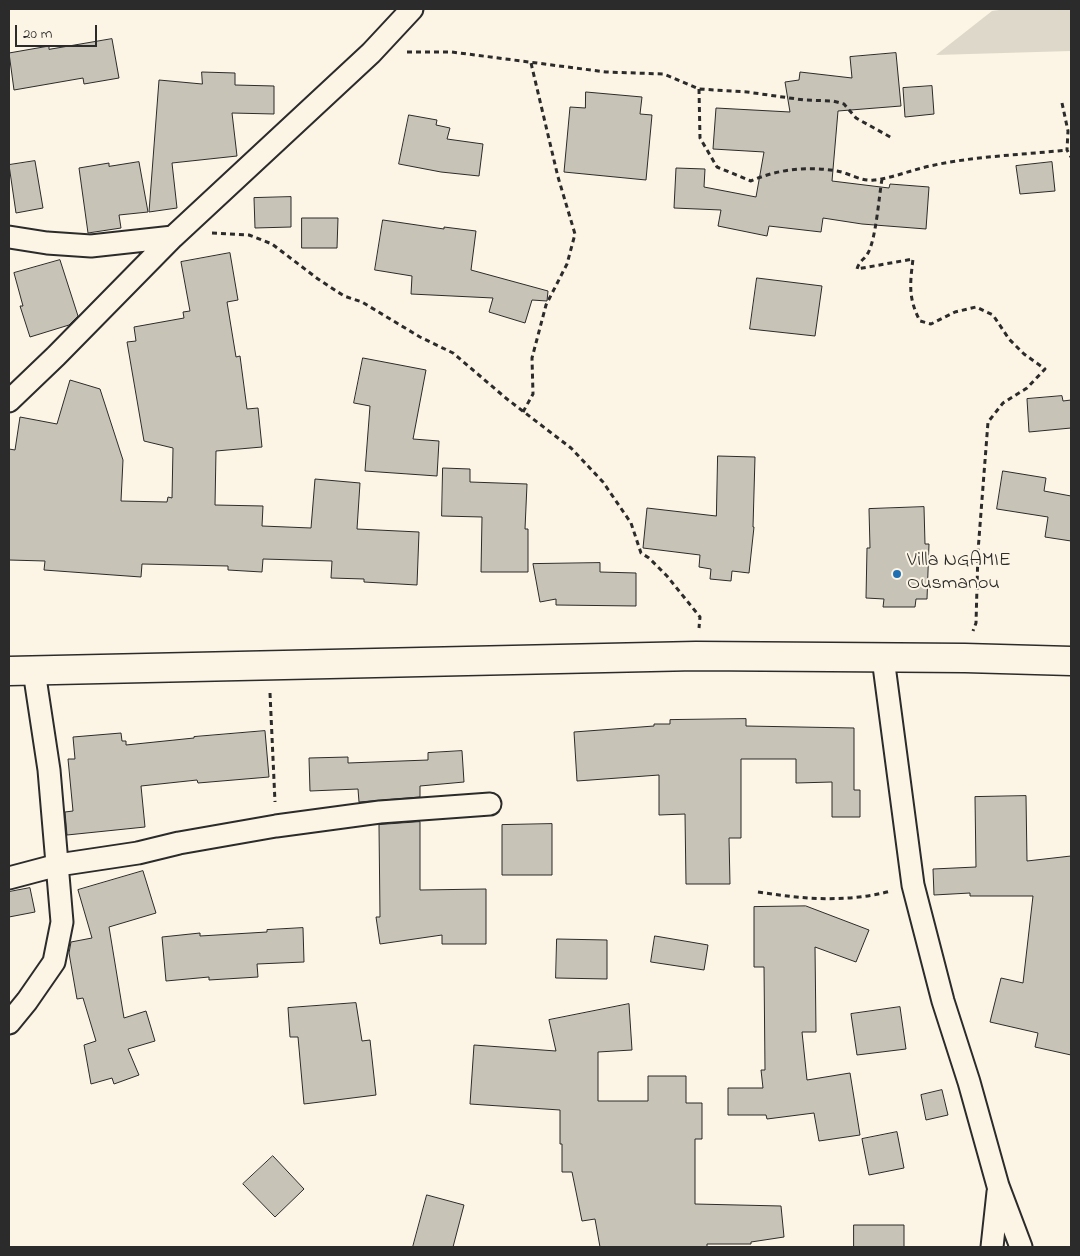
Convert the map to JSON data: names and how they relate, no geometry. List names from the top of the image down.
{
  "places": ["Villa NGAMIE Ousmanou"],
  "scale_bar": "20 m"
}
